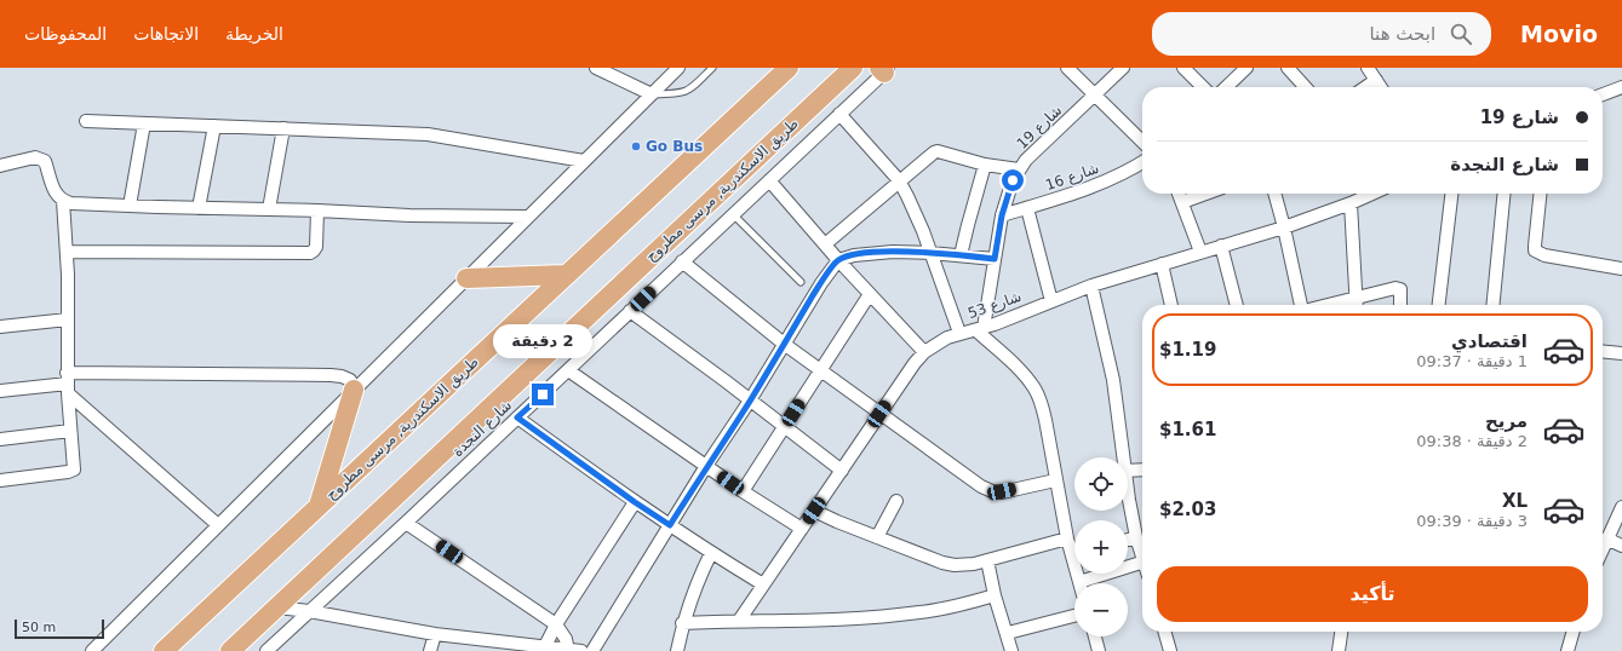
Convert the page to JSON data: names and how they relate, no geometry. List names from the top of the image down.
{
  "streets": {
    "main road": ["طريق الاسكندرية, مرسى مطروح"],
    "street": [
      "شارع 19",
      "شارع 16",
      "شارع 53",
      "شارع النجدة"
    ]
  },
  "crossings": [
    ["شارع 19", "شارع 16"],
    ["شارع 19", "شارع 53"]
  ],
  "places": ["Go Bus"],
  "scale_bar": "50 m",
  "page": {
    "header": "Movio",
    "search": "ابحث هنا",
    "nav": ["الخريطة", "الاتجاهات", "المحفوظات"],
    "banner": ["شارع 19", "شارع النجدة"],
    "list": [
      {
        "name": "اقتصادي",
        "note": "1 دقيقة · 09:37",
        "value": "$1.19"
      },
      {
        "name": "مريح",
        "note": "2 دقيقة · 09:38",
        "value": "$1.61"
      },
      {
        "name": "XL",
        "note": "3 دقيقة · 09:39",
        "value": "$2.03"
      }
    ],
    "bubble": "2 دقيقة",
    "map_buttons": ["+", "−"],
    "buttons": "تأكيد",
    "scale": "50 m"
  }
}
